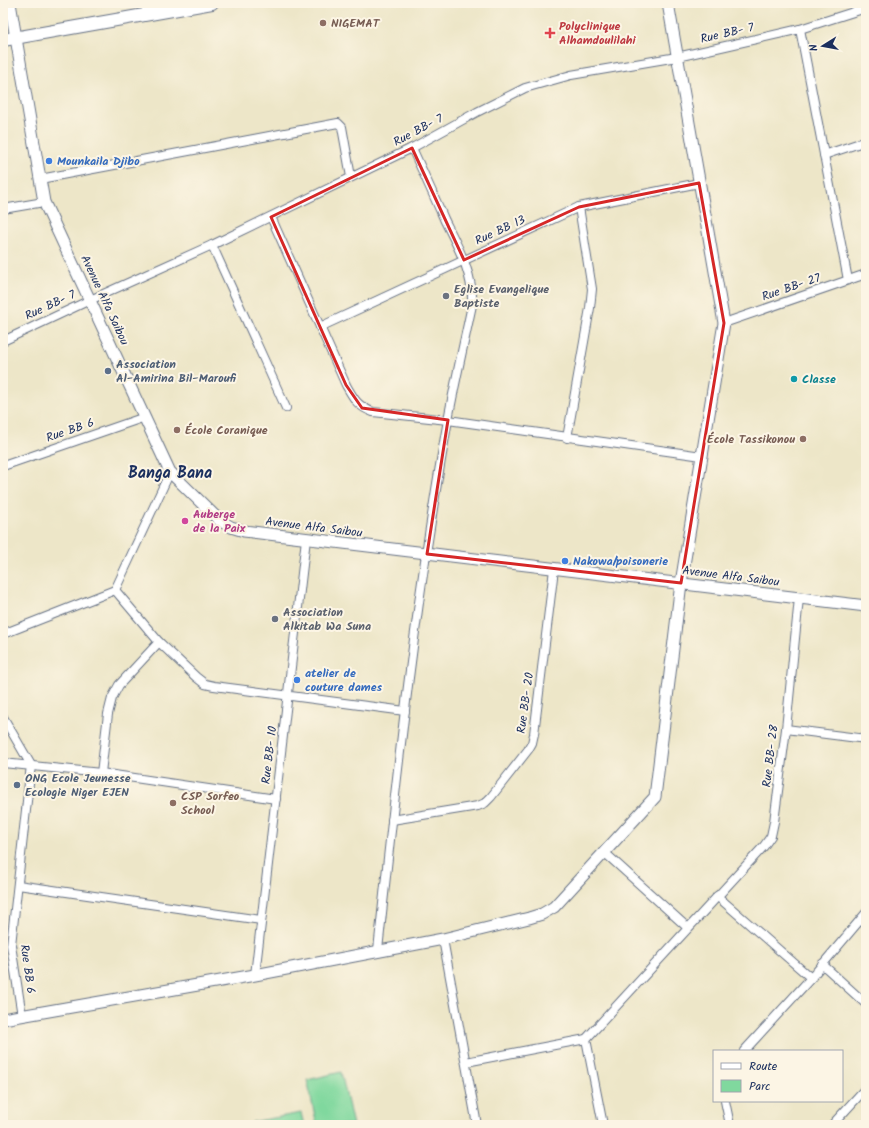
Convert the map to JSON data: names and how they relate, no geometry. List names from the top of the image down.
{
  "streets": {
    "street": [
      "Rue BB- 7",
      "Rue BB 13",
      "Rue BB- 27",
      "Avenue Alfa Saibou",
      "Rue BB 6",
      "Rue BB- 20",
      "Rue BB- 10",
      "Rue BB- 28"
    ]
  },
  "crossings": [
    ["Rue BB- 7", "Avenue Alfa Saibou"],
    ["Avenue Alfa Saibou", "Rue BB 6"],
    ["Avenue Alfa Saibou", "Rue BB- 20"],
    ["Avenue Alfa Saibou", "Rue BB- 10"],
    ["Avenue Alfa Saibou", "Rue BB- 28"]
  ],
  "districts": ["Banga Bana"],
  "places": {
    "other": [
      "NIGEMAT",
      "Mounkaila Djibo",
      "Eglise Evangelique Baptiste",
      "Association Al-Amirina Bil-Maroufi",
      "Classe",
      "École Coranique",
      "École Tassikonou",
      "Auberge de la Paix",
      "Nakowa/poisonerie",
      "Association Alkitab Wa Suna",
      "atelier de couture dames",
      "ONG Ecole Jeunesse Ecologie Niger EJEN",
      "CSP Sorfeo School"
    ],
    "health": ["Polyclinique Alhamdoulilahi"]
  },
  "legend": ["Route", "Parc"],
  "north": "left"
}
